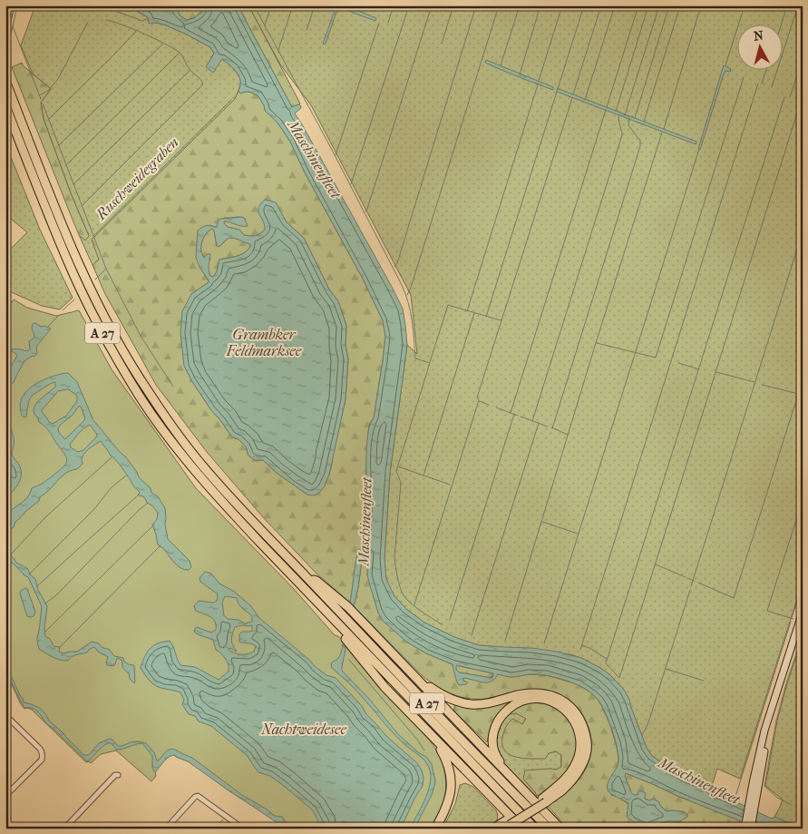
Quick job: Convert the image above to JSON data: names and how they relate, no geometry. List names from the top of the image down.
{
  "streets": {
    "highway": ["A 27"]
  },
  "water": [
    "Maschinenfleet",
    "Ruschweidegraben",
    "Grambker Feldmarksee",
    "Nachtweidesee"
  ],
  "north": "top"
}
